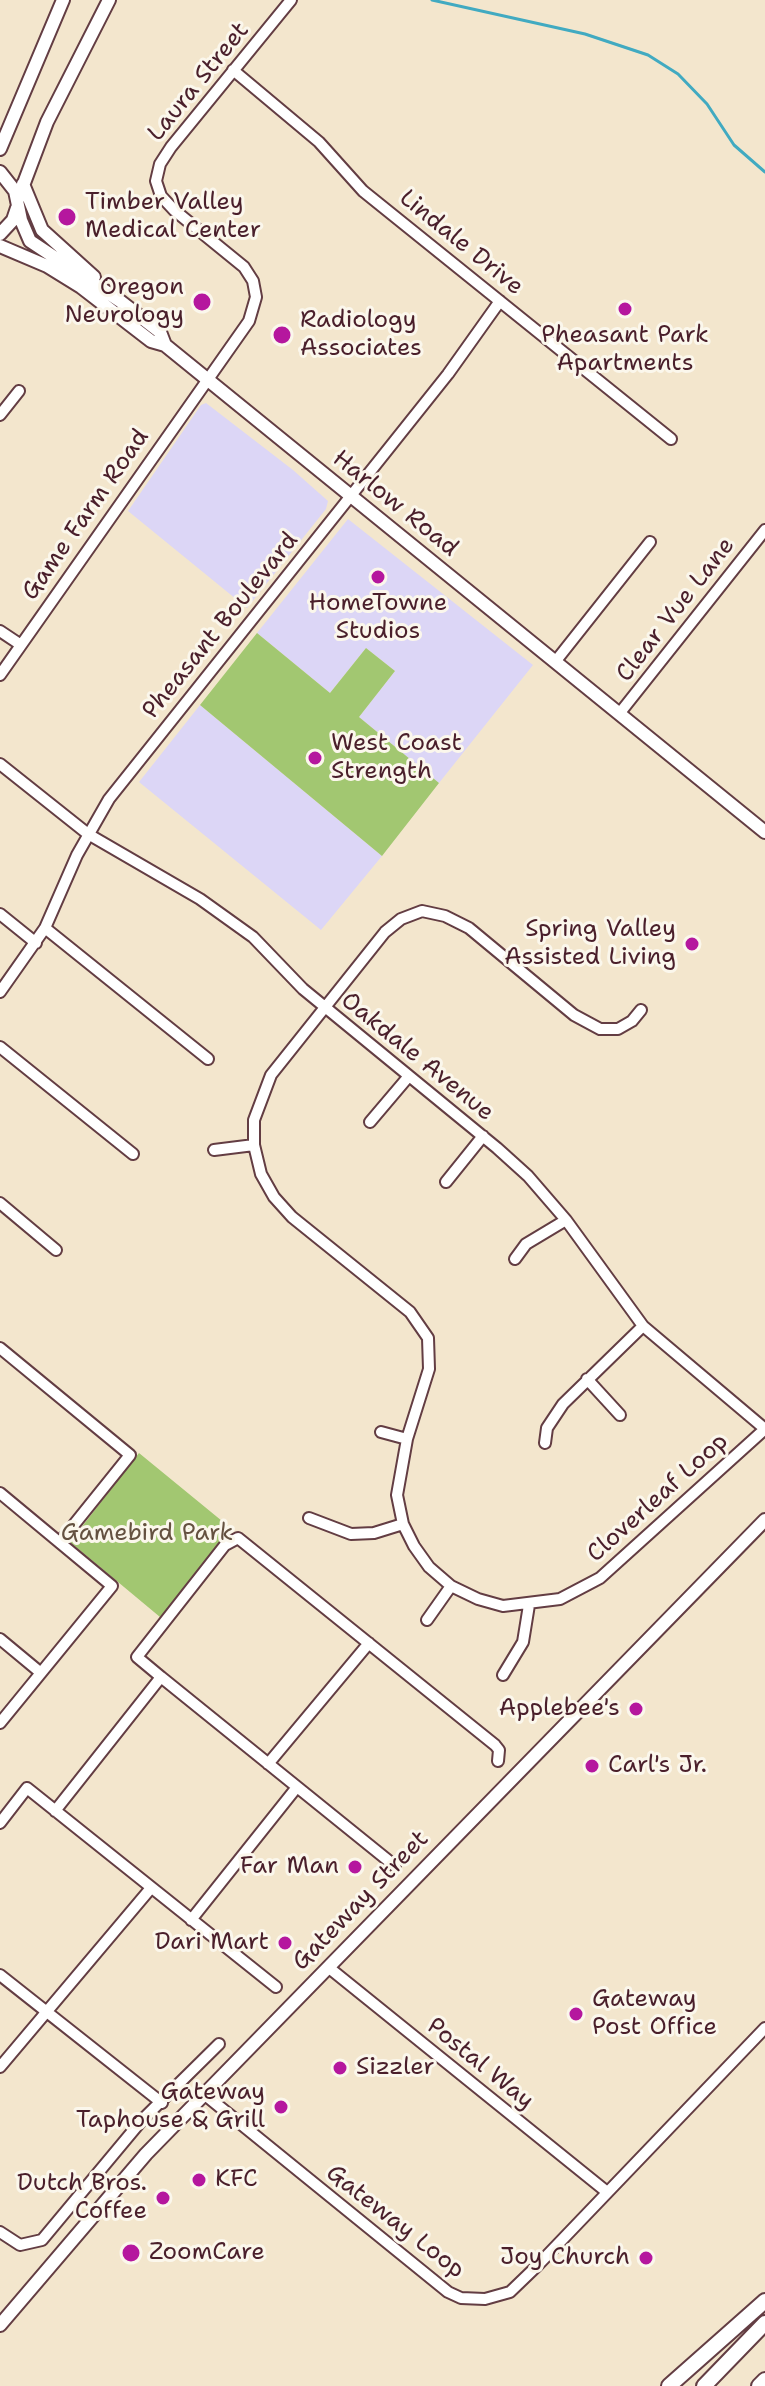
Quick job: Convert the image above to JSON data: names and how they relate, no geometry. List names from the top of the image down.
{
  "streets": {
    "main road": ["Harlow Road", "Gateway Street"],
    "street": [
      "Laura Street",
      "Lindale Drive",
      "Game Farm Road",
      "Clear Vue Lane",
      "Pheasant Boulevard",
      "Oakdale Avenue",
      "Cloverleaf Loop",
      "Postal Way",
      "Gateway Loop"
    ]
  },
  "crossings": [
    ["Laura Street", "Lindale Drive"],
    ["Laura Street", "Harlow Road"],
    ["Laura Street", "Game Farm Road"],
    ["Lindale Drive", "Pheasant Boulevard"],
    ["Harlow Road", "Game Farm Road"],
    ["Harlow Road", "Clear Vue Lane"],
    ["Harlow Road", "Pheasant Boulevard"],
    ["Pheasant Boulevard", "Oakdale Avenue"],
    ["Oakdale Avenue", "Cloverleaf Loop"],
    ["Gateway Street", "Postal Way"],
    ["Gateway Street", "Gateway Loop"],
    ["Postal Way", "Gateway Loop"]
  ],
  "parks": ["Gamebird Park"],
  "places": [
    "Timber Valley Medical Center",
    "Oregon Neurology",
    "Pheasant Park Apartments",
    "Radiology Associates",
    "HomeTowne Studios",
    "West Coast Strength",
    "Spring Valley Assisted Living",
    "Applebee's",
    "Carl's Jr.",
    "Far Man",
    "Dari Mart",
    "Gateway Post Office",
    "Sizzler",
    "Gateway Taphouse & Grill",
    "KFC",
    "Dutch Bros. Coffee",
    "ZoomCare",
    "Joy Church"
  ]
}
